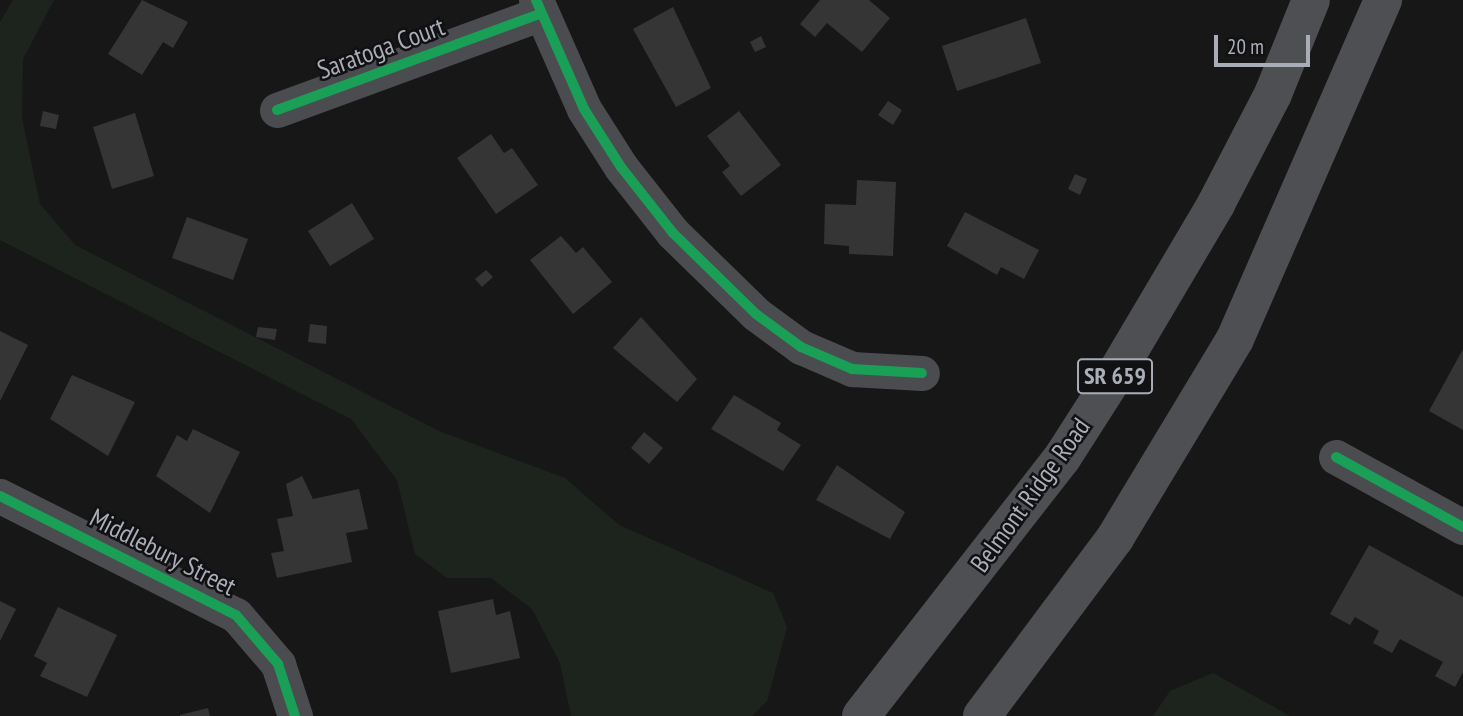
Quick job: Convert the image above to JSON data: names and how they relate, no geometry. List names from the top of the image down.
{
  "streets": {
    "main road": ["SR 659", "Belmont Ridge Road"],
    "street": ["Saratoga Court", "Middlebury Street"]
  },
  "scale_bar": "20 m"
}
